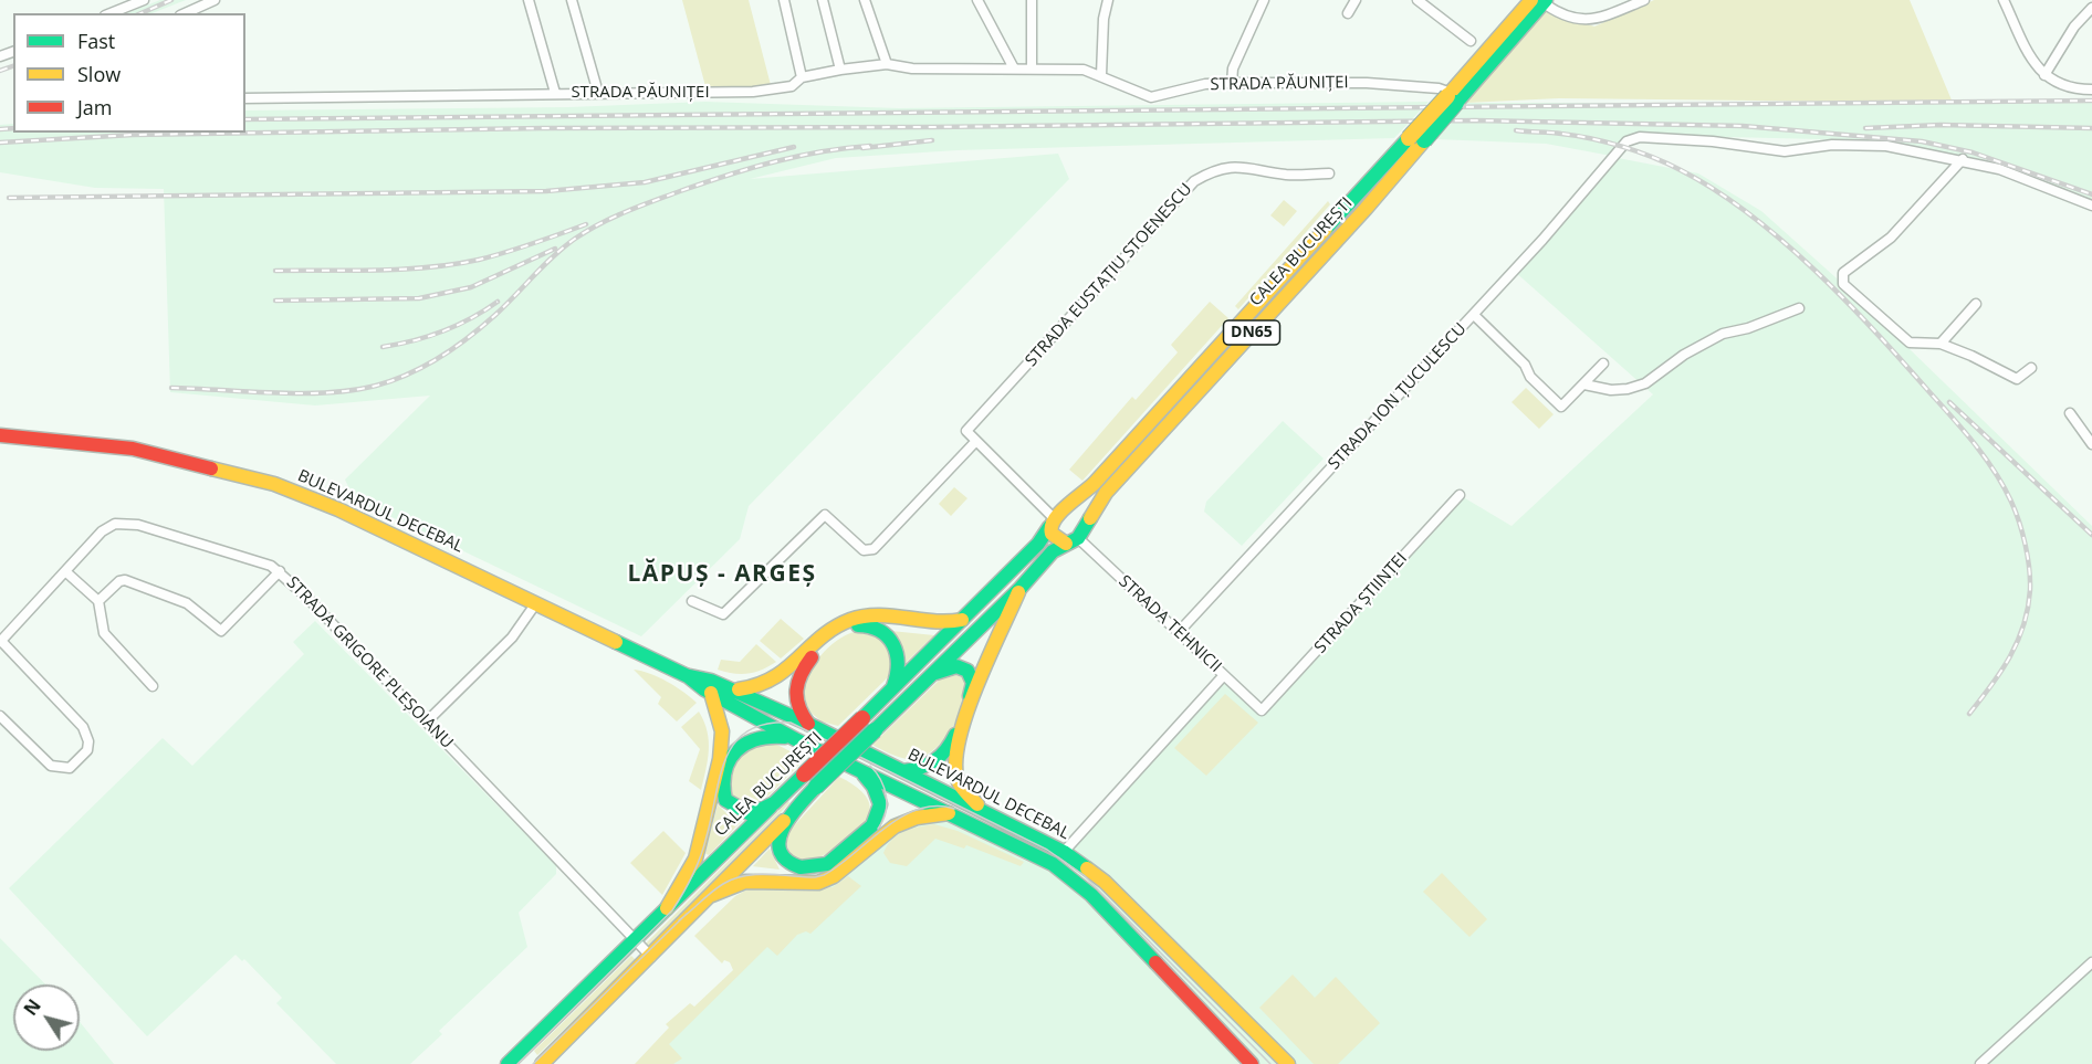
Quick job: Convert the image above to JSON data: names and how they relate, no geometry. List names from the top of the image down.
{
  "streets": {
    "main road": ["CALEA BUCUREȘTI", "DN65", "BULEVARDUL DECEBAL"],
    "street": [
      "STRADA PĂUNIȚEI",
      "STRADA EUSTAȚIU STOENESCU",
      "STRADA ION ȚUCULESCU",
      "STRADA ȘTIINȚEI",
      "STRADA TEHNICII",
      "STRADA GRIGORE PLEȘOIANU"
    ]
  },
  "crossings": [
    ["STRADA PĂUNIȚEI", "CALEA BUCUREȘTI"],
    ["CALEA BUCUREȘTI", "STRADA TEHNICII"],
    ["CALEA BUCUREȘTI", "STRADA GRIGORE PLEȘOIANU"],
    ["STRADA ION ȚUCULESCU", "STRADA TEHNICII"],
    ["STRADA ȘTIINȚEI", "STRADA TEHNICII"]
  ],
  "districts": ["LĂPUȘ - ARGEȘ"],
  "legend": ["Fast", "Slow", "Jam"],
  "north": "top left"
}
